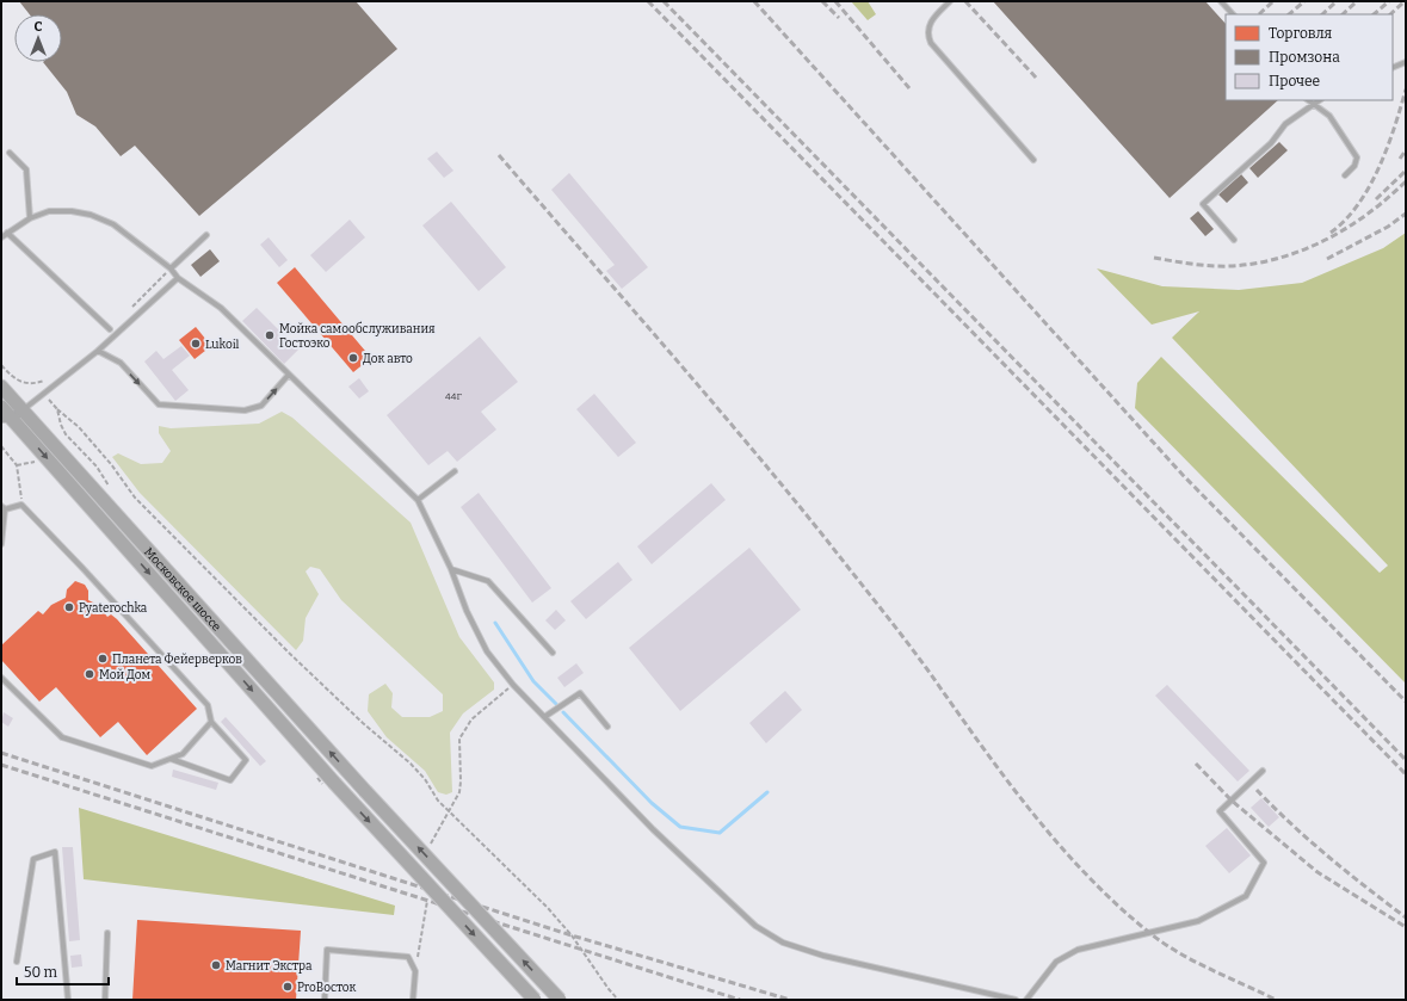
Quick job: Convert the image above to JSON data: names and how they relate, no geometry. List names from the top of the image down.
{
  "streets": {
    "main road": ["Московское шоссе"]
  },
  "places": [
    "Мойка самообслуживания Гостоэко",
    "Lukoil",
    "Док авто",
    "Pyaterochka",
    "Планета Фейерверков",
    "Мой Дом",
    "Магнит Экстра",
    "ProВосток"
  ],
  "house_numbers": ["44Г"],
  "legend": ["Торговля", "Промзона", "Прочее"],
  "scale_bar": "50 m",
  "north": "top"
}
